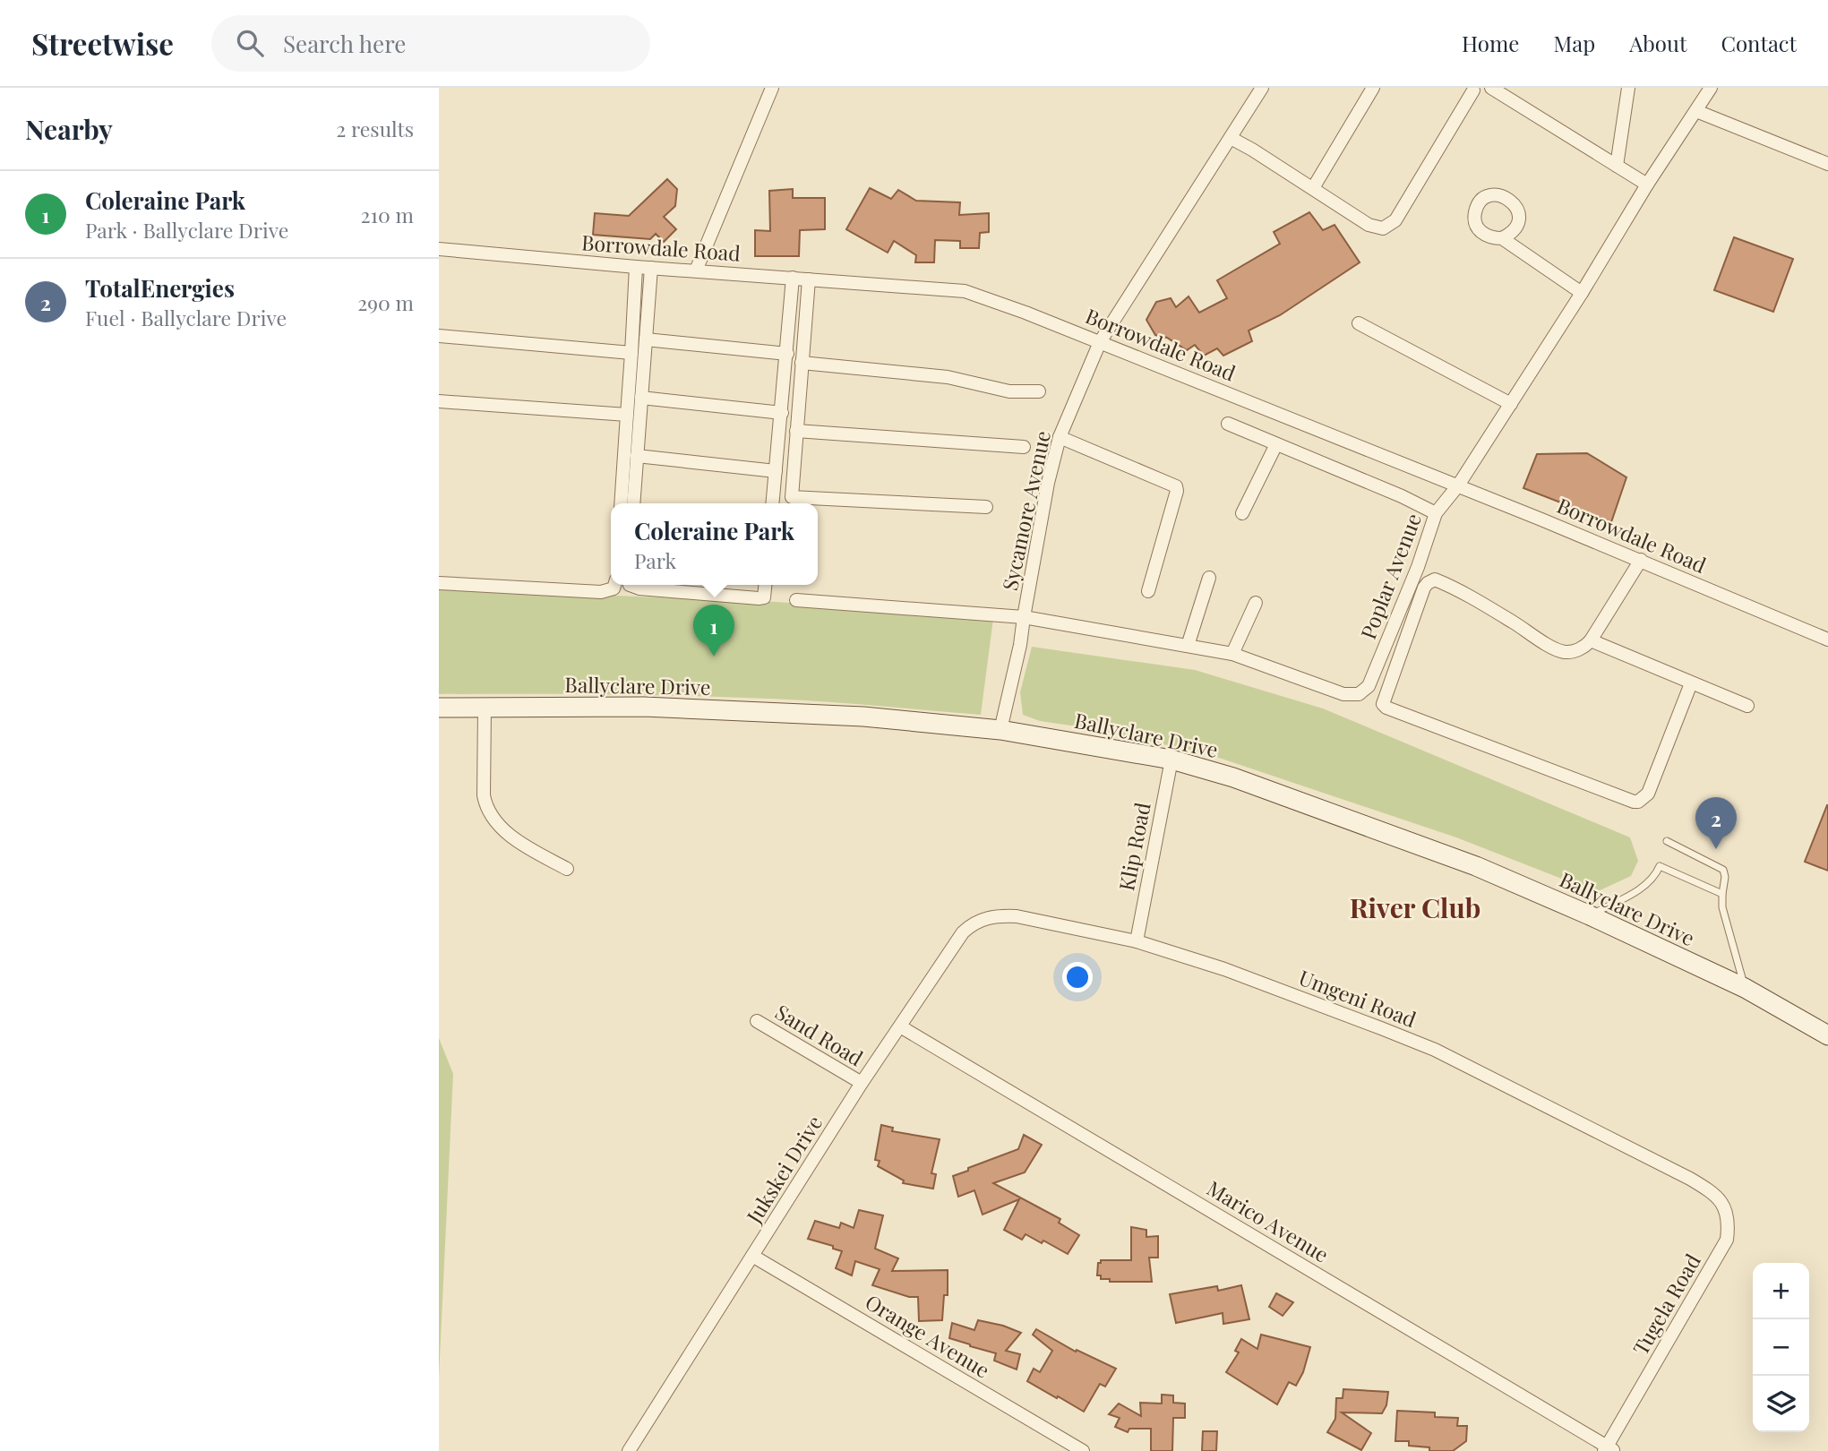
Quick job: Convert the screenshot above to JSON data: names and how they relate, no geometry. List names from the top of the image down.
{
  "streets": {
    "street": [
      "Borrowdale Road",
      "Sycamore Avenue",
      "Poplar Avenue",
      "Ballyclare Drive",
      "Klip Road",
      "Umgeni Road",
      "Sand Road",
      "Jukskei Drive",
      "Marico Avenue",
      "Tugela Road",
      "Orange Avenue"
    ]
  },
  "crossings": [
    ["Borrowdale Road", "Sycamore Avenue"],
    ["Borrowdale Road", "Poplar Avenue"],
    ["Sycamore Avenue", "Poplar Avenue"],
    ["Sycamore Avenue", "Ballyclare Drive"],
    ["Ballyclare Drive", "Klip Road"],
    ["Klip Road", "Umgeni Road"],
    ["Umgeni Road", "Jukskei Drive"],
    ["Umgeni Road", "Tugela Road"],
    ["Sand Road", "Jukskei Drive"],
    ["Jukskei Drive", "Marico Avenue"],
    ["Jukskei Drive", "Orange Avenue"],
    ["Marico Avenue", "Tugela Road"]
  ],
  "districts": ["River Club"],
  "page": {
    "header": "Streetwise",
    "search": "Search here",
    "nav": [
      "Home",
      "Map",
      "About",
      "Contact"
    ],
    "heading": ["Nearby", "2 results"],
    "list": [
      {
        "mark": "1",
        "name": "Coleraine Park",
        "note": "Park · Ballyclare Drive",
        "value": "210 m"
      },
      {
        "mark": "2",
        "name": "TotalEnergies",
        "note": "Fuel · Ballyclare Drive",
        "value": "290 m"
      }
    ],
    "popup": ["Coleraine Park", "Park"],
    "pins": ["1", "2"],
    "map_buttons": ["+", "−"]
  }
}
